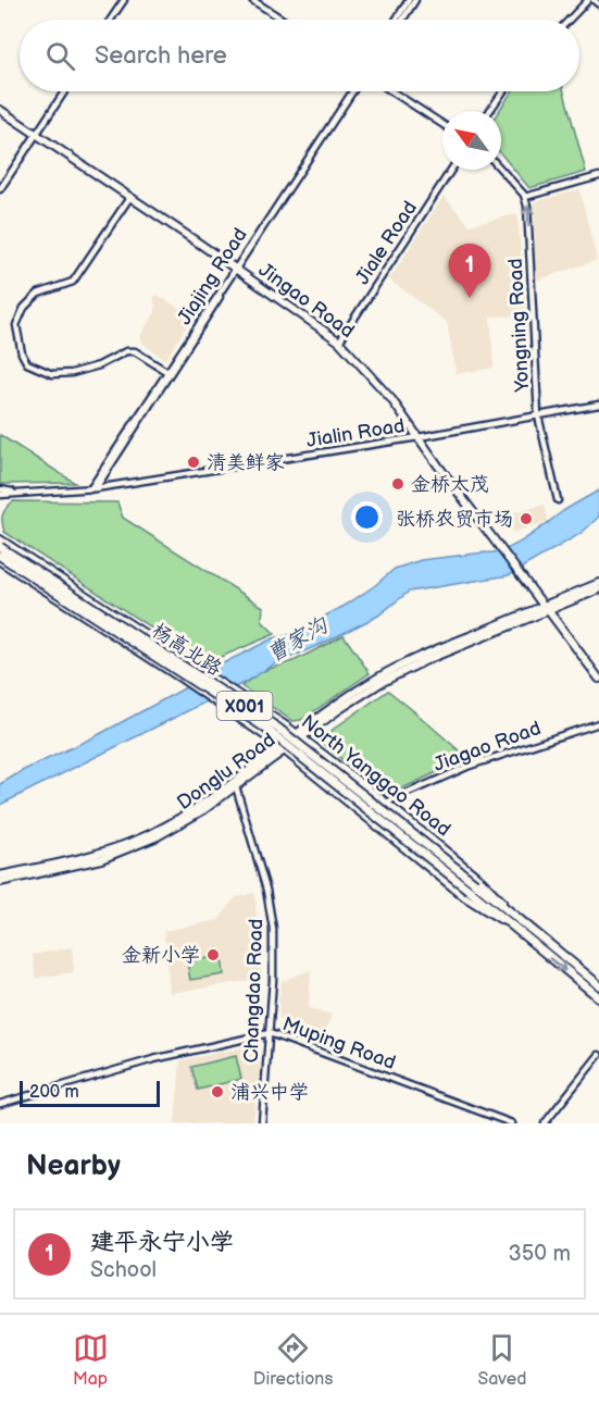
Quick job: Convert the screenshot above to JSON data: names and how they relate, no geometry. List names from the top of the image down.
{
  "streets": {
    "highway": ["杨高北路", "X001", "North Yanggao Road"],
    "main road": ["Jingao Road", "Donglu Road"],
    "street": [
      "Jiale Road",
      "Jiajing Road",
      "Yongning Road",
      "Jialin Road",
      "Jiagao Road",
      "Changdao Road",
      "Muping Road"
    ]
  },
  "crossings": [
    ["Jiale Road", "Jingao Road"],
    ["Jiajing Road", "Jingao Road"],
    ["Jiajing Road", "Jialin Road"],
    ["Jingao Road", "Jialin Road"],
    ["Jingao Road", "Donglu Road"],
    ["Yongning Road", "Jialin Road"],
    ["杨高北路", "North Yanggao Road"],
    ["Jiagao Road", "North Yanggao Road"],
    ["Donglu Road", "North Yanggao Road"],
    ["Donglu Road", "Changdao Road"],
    ["Changdao Road", "Muping Road"]
  ],
  "one_way": ["Yongning Road"],
  "water": ["曹家沟"],
  "places": [
    "清美鲜家",
    "金桥太茂",
    "张桥农贸市场",
    "金新小学",
    "浦兴中学"
  ],
  "scale_bar": "200 m",
  "north": "top left",
  "page": {
    "search": "Search here",
    "pins": "1",
    "scale": "200 m",
    "heading": "Nearby",
    "list": [
      {
        "mark": "1",
        "name": "建平永宁小学",
        "note": "School",
        "value": "350 m"
      }
    ],
    "nav": ["Map", "Directions", "Saved"]
  }
}
